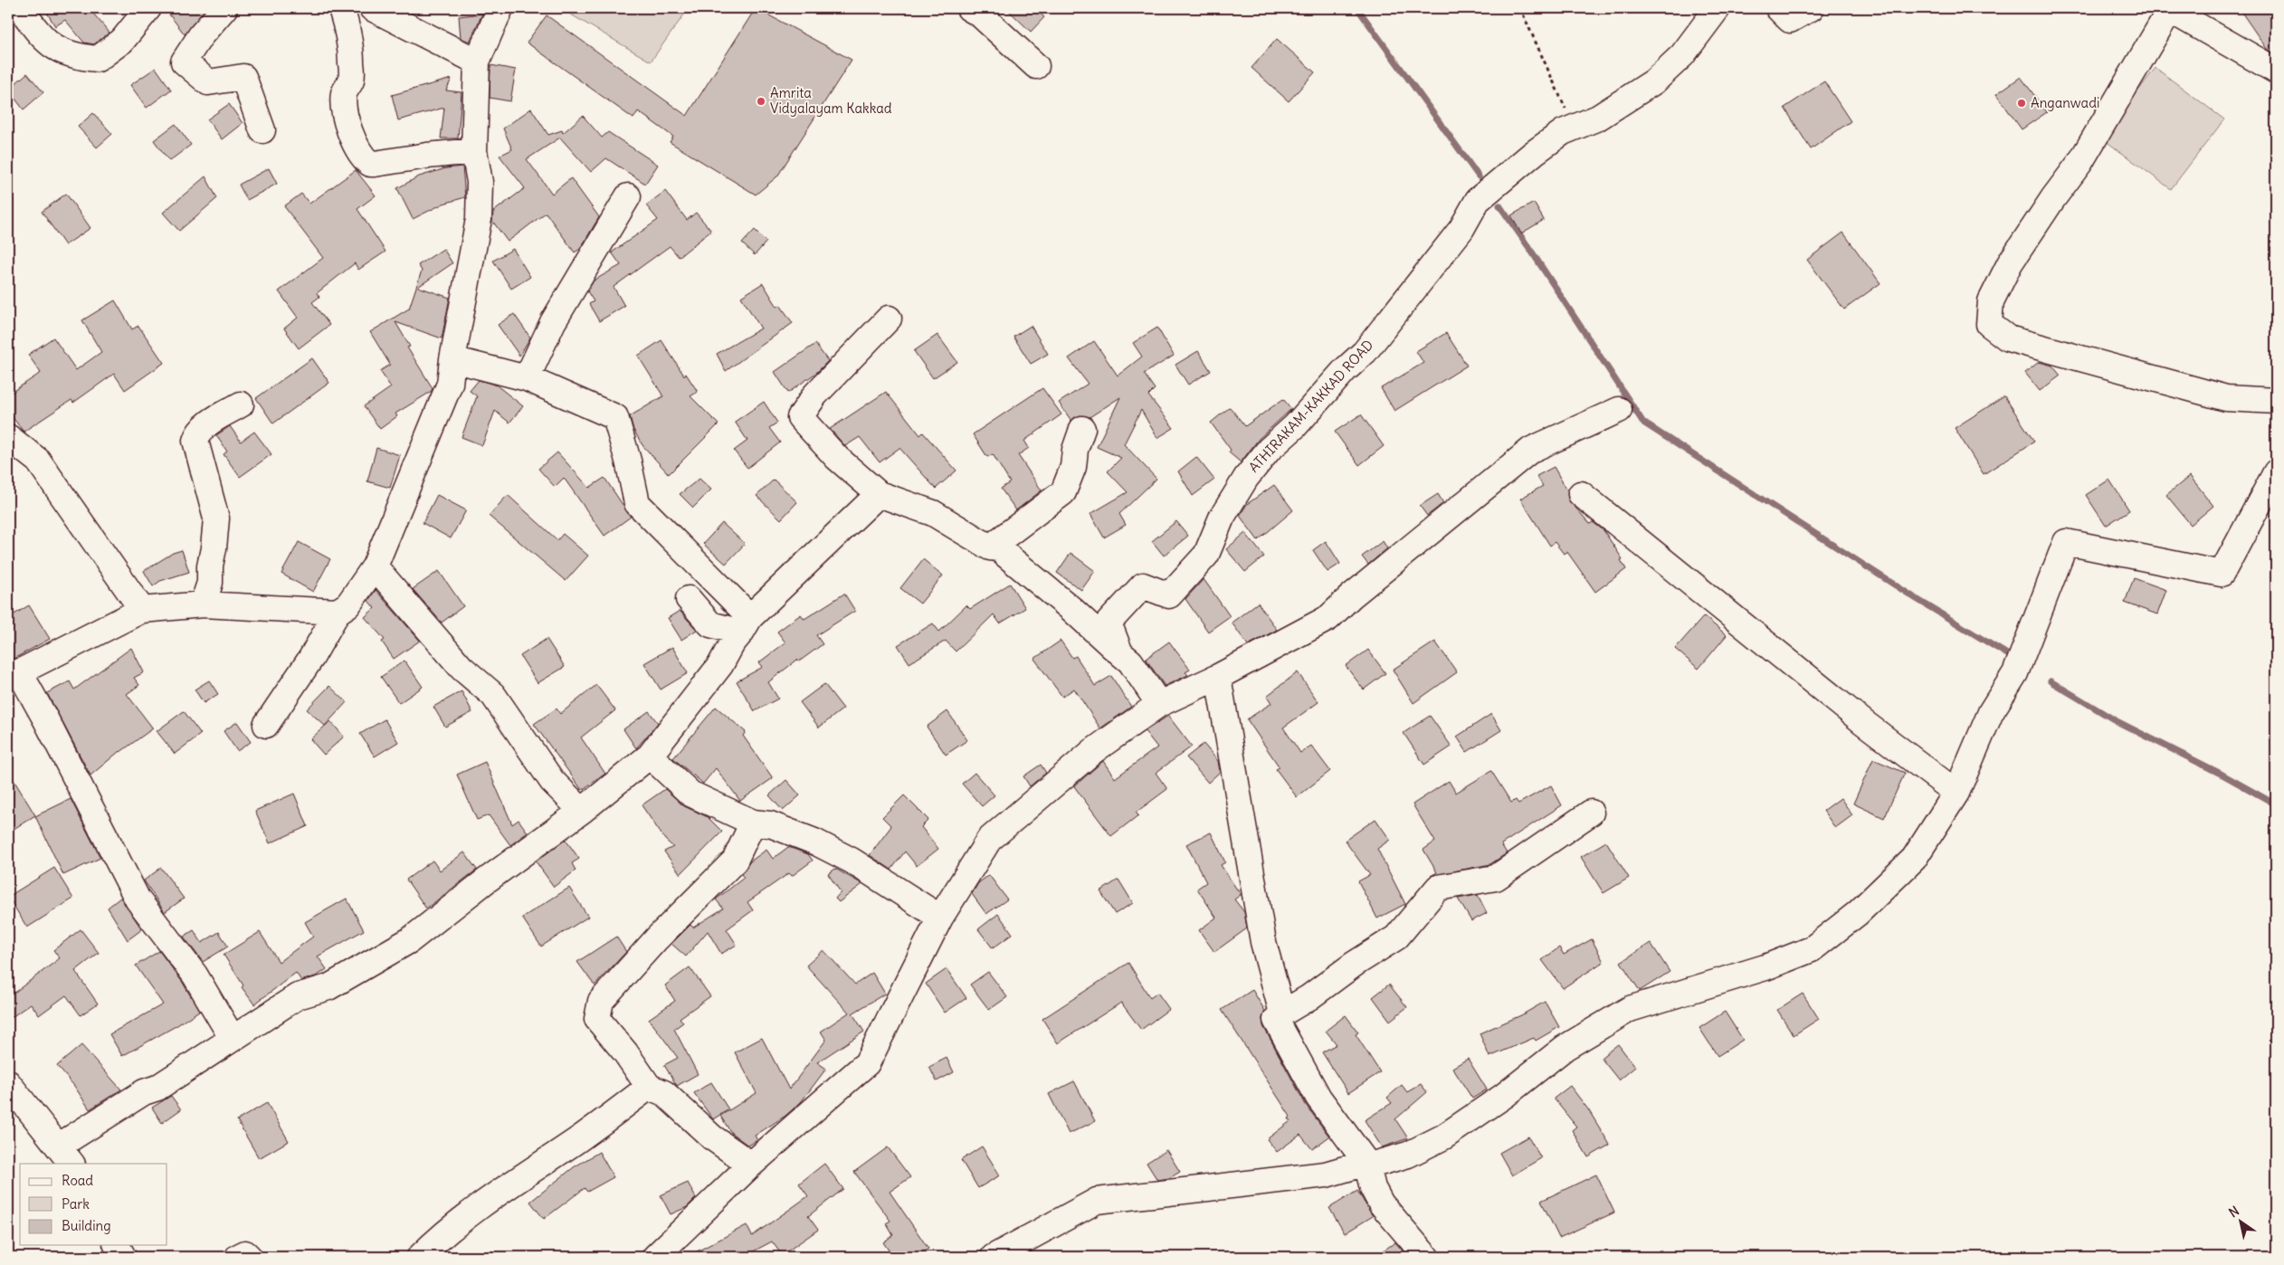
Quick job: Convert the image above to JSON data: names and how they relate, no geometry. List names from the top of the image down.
{
  "streets": {
    "street": ["ATHIRAKAM-KAKKAD ROAD"]
  },
  "places": ["Amrita Vidyalayam Kakkad", "Anganwadi"],
  "legend": ["Road", "Park", "Building"],
  "north": "top left"
}
